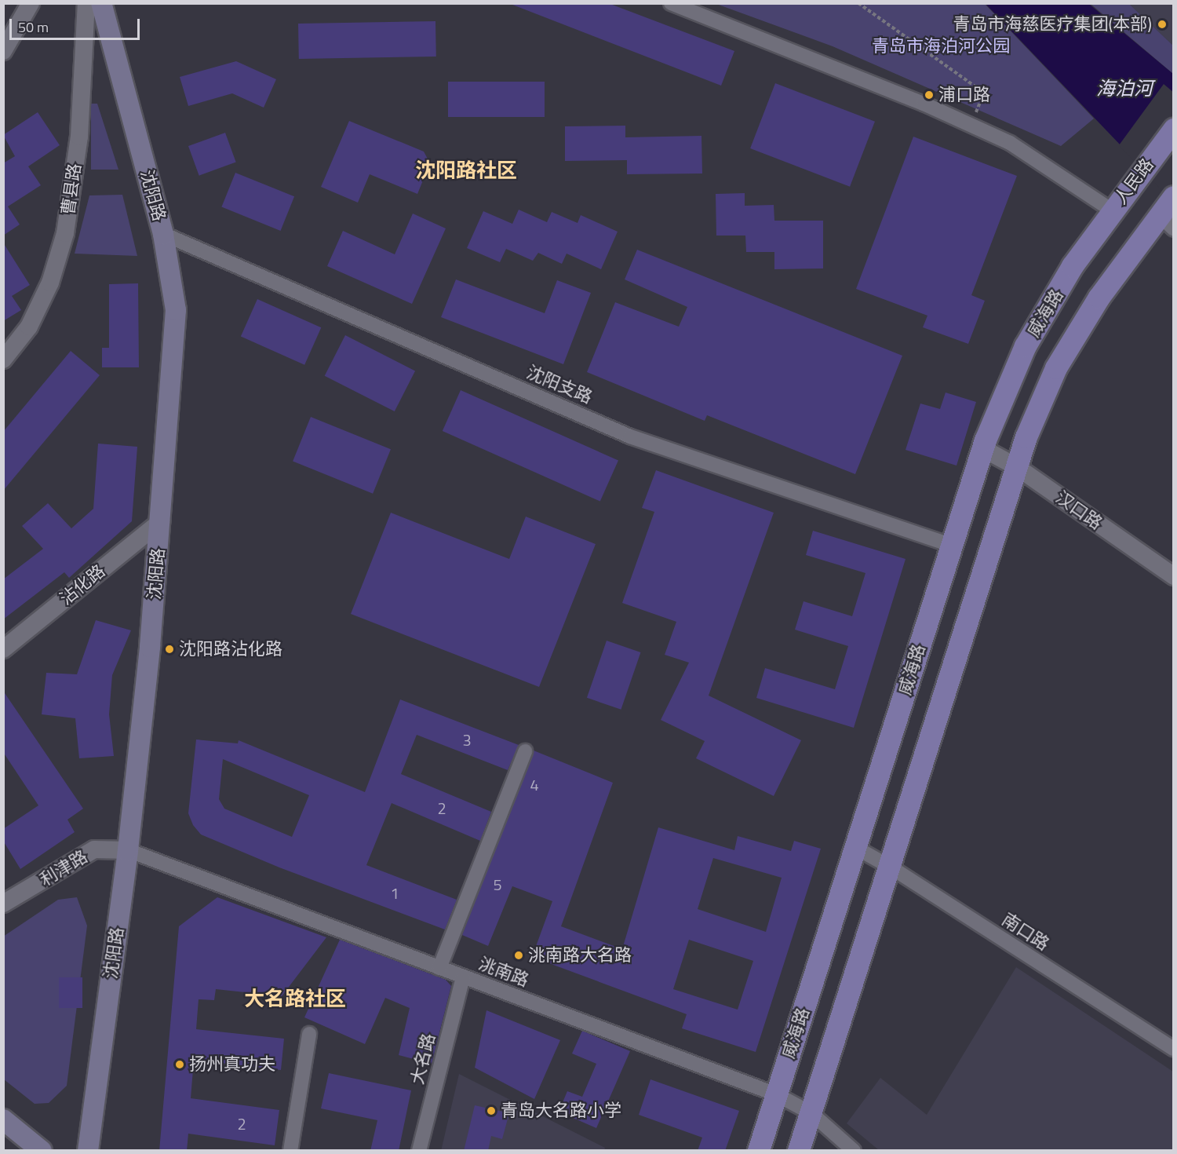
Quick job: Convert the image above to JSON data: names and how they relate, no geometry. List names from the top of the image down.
{
  "streets": {
    "main road": ["人民路", "沈阳路", "威海路"],
    "street": [
      "曹县路",
      "沈阳支路",
      "汉口路",
      "沾化路",
      "利津路",
      "南口路",
      "洮南路",
      "大名路"
    ]
  },
  "crossings": [
    ["人民路", "威海路"],
    ["沈阳路", "沈阳支路"],
    ["沈阳路", "沾化路"],
    ["沈阳路", "利津路"],
    ["沈阳路", "洮南路"],
    ["威海路", "沈阳支路"],
    ["威海路", "汉口路"],
    ["威海路", "南口路"],
    ["威海路", "洮南路"],
    ["利津路", "洮南路"],
    ["洮南路", "大名路"]
  ],
  "districts": ["沈阳路社区", "大名路社区"],
  "water": ["海泊河"],
  "parks": ["青岛市海泊河公园"],
  "places": [
    "青岛市海慈医疗集团(本部)",
    "浦口路",
    "沈阳路沾化路",
    "洮南路大名路",
    "扬州真功夫",
    "青岛大名路小学"
  ],
  "house_numbers": [
    "3",
    "4",
    "2",
    "5",
    "1",
    "2"
  ],
  "scale_bar": "50 m"
}
